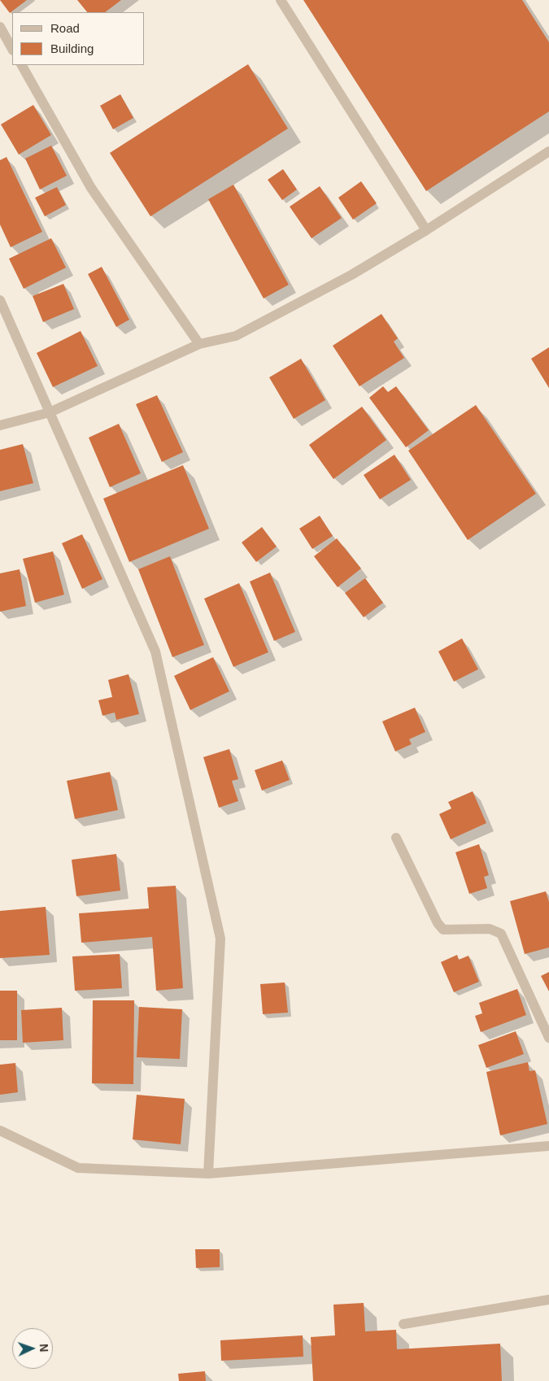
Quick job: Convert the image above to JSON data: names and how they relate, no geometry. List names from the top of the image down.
{
  "legend": ["Road", "Building"],
  "north": "right"
}
